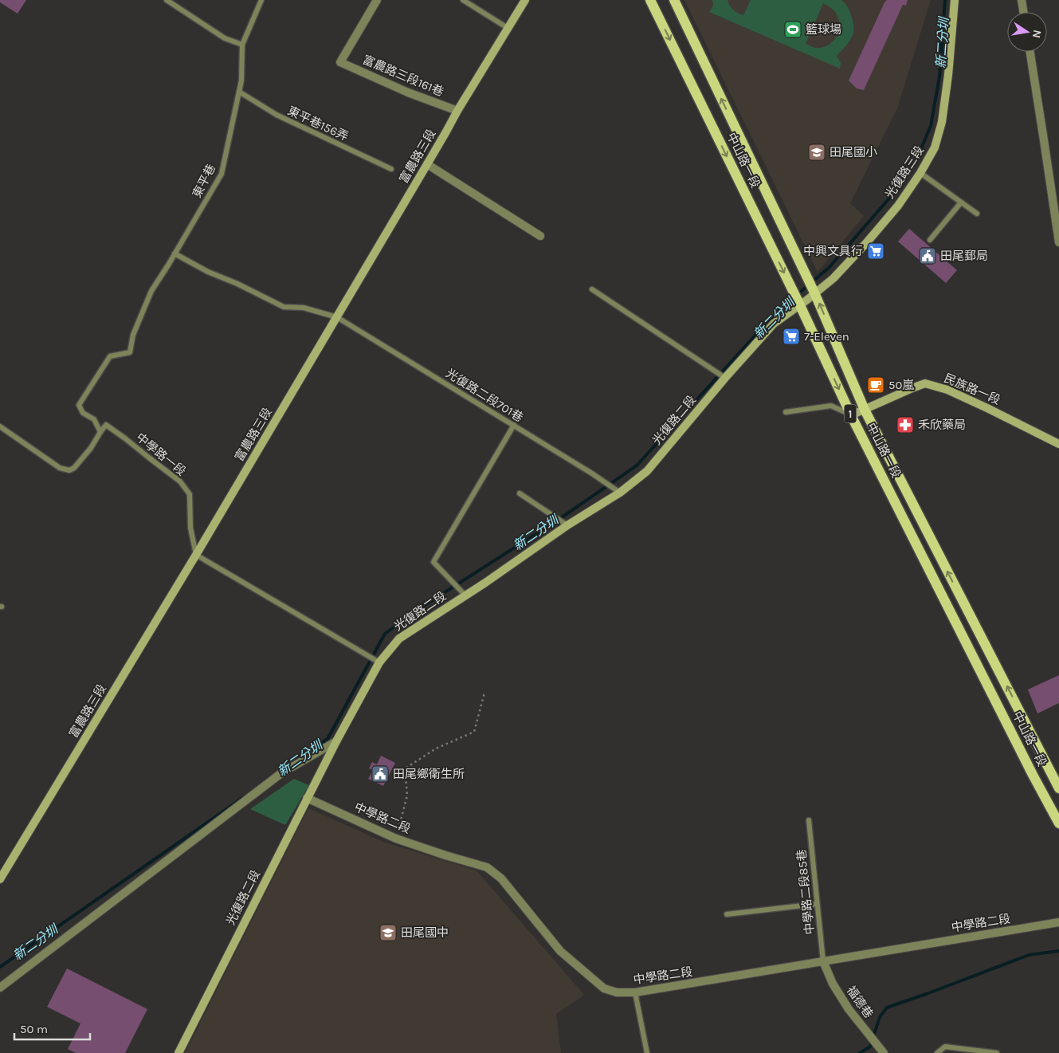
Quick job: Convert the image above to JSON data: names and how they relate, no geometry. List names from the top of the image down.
{
  "streets": {
    "main road": ["中山路一段", "1"],
    "street": [
      "富農路三段161巷",
      "富農路三段",
      "光復路三段",
      "民族路一段",
      "光復路二段",
      "中學路二段",
      "福德巷"
    ],
    "lane": [
      "東平巷156弄",
      "東平巷",
      "光復路二段701巷",
      "中學路一段",
      "中學路二段85巷"
    ]
  },
  "crossings": [
    ["富農路三段161巷", "富農路三段"],
    ["東平巷156弄", "東平巷"],
    ["富農路三段", "光復路二段701巷"],
    ["富農路三段", "中學路一段"],
    ["中山路一段", "光復路三段"],
    ["中山路一段", "民族路一段"],
    ["中山路一段", "光復路二段"],
    ["光復路三段", "光復路二段"],
    ["東平巷", "光復路二段701巷"],
    ["東平巷", "中學路一段"],
    ["光復路二段701巷", "光復路二段"],
    ["光復路二段", "中學路二段"],
    ["中學路二段", "中學路二段85巷"],
    ["中學路二段", "福德巷"],
    ["中學路二段85巷", "福德巷"]
  ],
  "water": ["新二分圳"],
  "places": {
    "sports": ["籃球場"],
    "school or university": ["田尾國小", "田尾國中"],
    "supermarket": ["中興文具行", "7-Eleven"],
    "public building": ["田尾郵局", "田尾鄉衛生所"],
    "cafe": ["50嵐"],
    "pharmacy": ["禾欣藥局"]
  },
  "scale_bar": "50 m",
  "north": "right"
}
